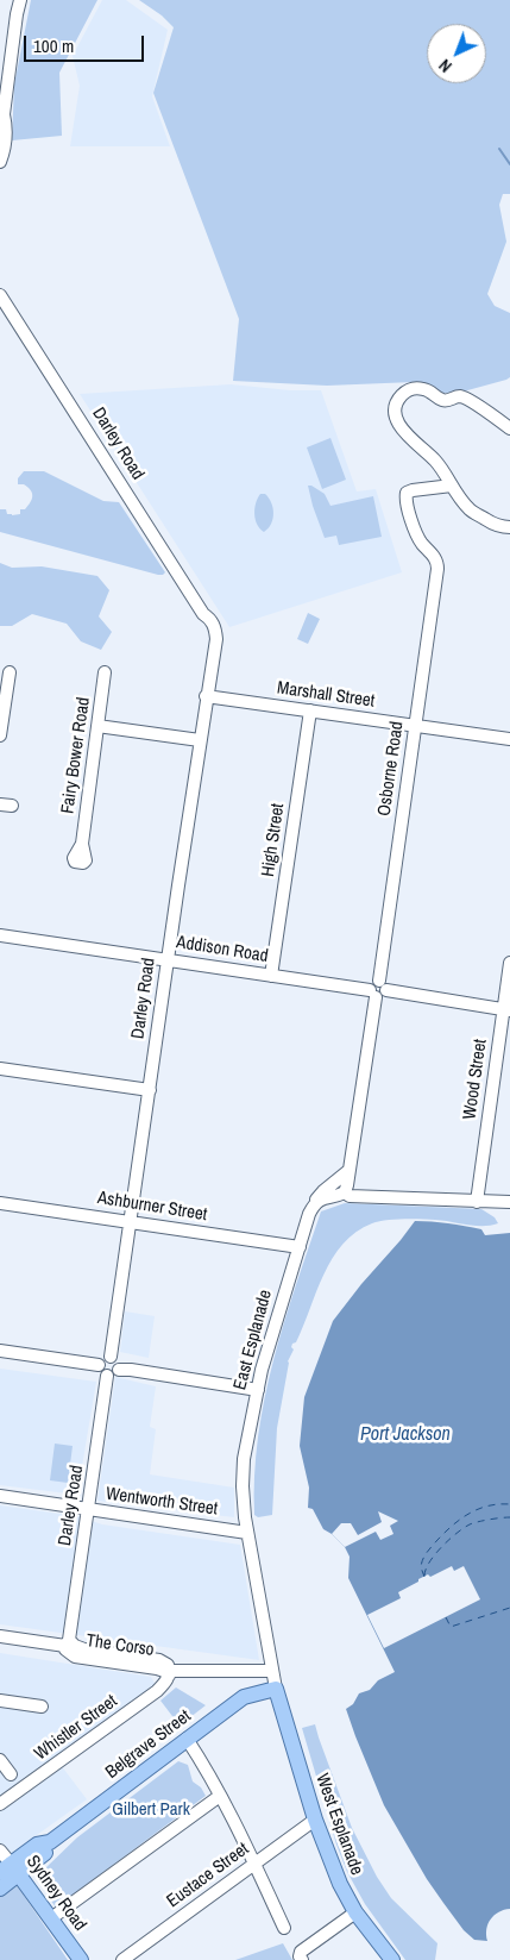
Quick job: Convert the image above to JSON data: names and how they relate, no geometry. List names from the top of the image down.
{
  "streets": {
    "main road": ["Belgrave Street", "West Esplanade", "Sydney Road"],
    "street": [
      "Darley Road",
      "Marshall Street",
      "Fairy Bower Road",
      "Osborne Road",
      "High Street",
      "Addison Road",
      "Wood Street",
      "Ashburner Street",
      "East Esplanade",
      "Wentworth Street",
      "The Corso",
      "Whistler Street",
      "Eustace Street"
    ]
  },
  "crossings": [
    ["Darley Road", "Marshall Street"],
    ["Darley Road", "Addison Road"],
    ["Darley Road", "Ashburner Street"],
    ["Darley Road", "Wentworth Street"],
    ["Darley Road", "The Corso"],
    ["Marshall Street", "Osborne Road"],
    ["Marshall Street", "High Street"],
    ["Osborne Road", "Addison Road"],
    ["High Street", "Addison Road"],
    ["Addison Road", "Wood Street"],
    ["Ashburner Street", "East Esplanade"],
    ["East Esplanade", "Wentworth Street"],
    ["East Esplanade", "The Corso"],
    ["East Esplanade", "Belgrave Street"],
    ["East Esplanade", "West Esplanade"],
    ["The Corso", "Whistler Street"],
    ["Belgrave Street", "West Esplanade"],
    ["Belgrave Street", "Sydney Road"],
    ["West Esplanade", "Eustace Street"]
  ],
  "water": ["Port Jackson"],
  "parks": ["Gilbert Park"],
  "scale_bar": "100 m",
  "north": "bottom left"
}
